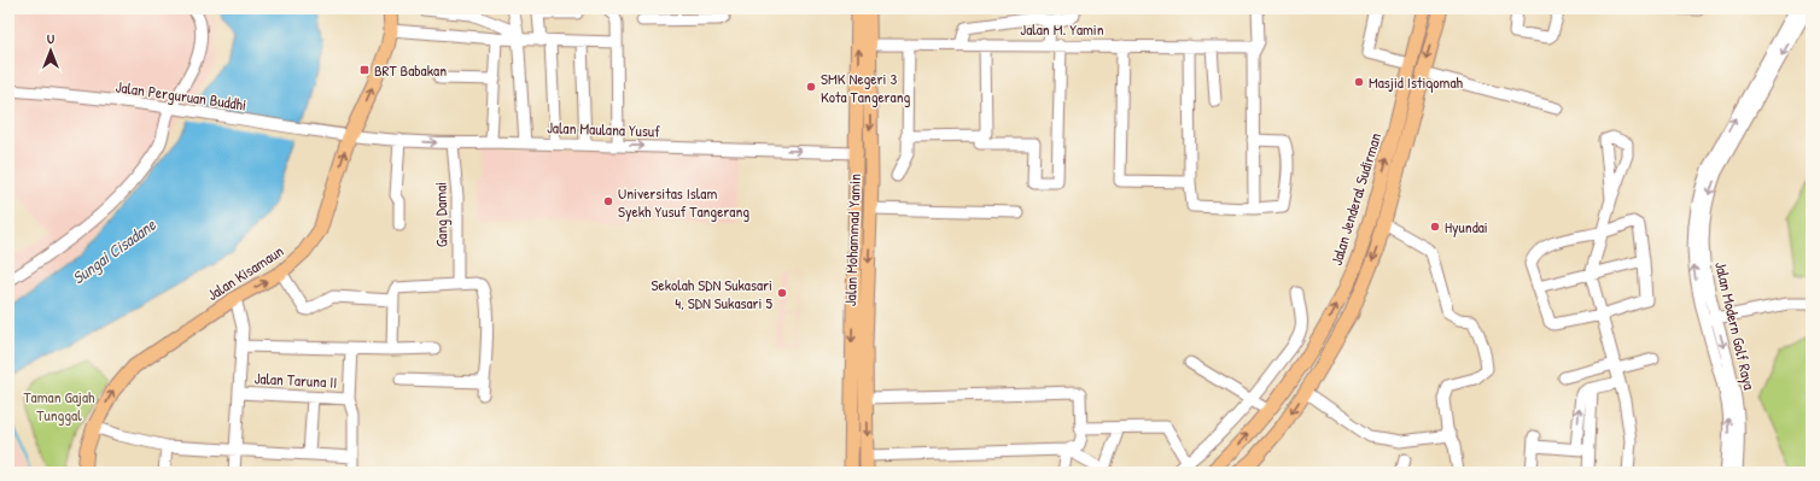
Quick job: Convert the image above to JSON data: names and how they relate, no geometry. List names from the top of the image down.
{
  "streets": {
    "main road": ["Jalan Jenderal Sudirman", "Jalan Mohammad Yamin", "Jalan Kisamaun"],
    "street": [
      "Jalan M. Yamin",
      "Jalan Perguruan Buddhi",
      "Jalan Maulana Yusuf",
      "Gang Damai",
      "Jalan Modern Golf Raya",
      "Jalan Taruna II"
    ]
  },
  "crossings": [
    ["Jalan M. Yamin", "Jalan Mohammad Yamin"],
    ["Jalan Perguruan Buddhi", "Jalan Maulana Yusuf"],
    ["Jalan Perguruan Buddhi", "Jalan Kisamaun"],
    ["Jalan Maulana Yusuf", "Gang Damai"],
    ["Jalan Maulana Yusuf", "Jalan Mohammad Yamin"],
    ["Jalan Maulana Yusuf", "Jalan Kisamaun"]
  ],
  "one_way": ["Jalan Maulana Yusuf", "Jalan Kisamaun"],
  "water": ["Sungai Cisadane"],
  "parks": ["Taman Gajah Tunggal"],
  "places": {
    "transit": ["BRT Babakan"],
    "other": [
      "Masjid Istiqomah",
      "SMK Negeri 3 Kota Tangerang",
      "Universitas Islam Syekh Yusuf Tangerang",
      "Hyundai",
      "Sekolah SDN Sukasari 4, SDN Sukasari 5"
    ]
  },
  "north": "top"
}
